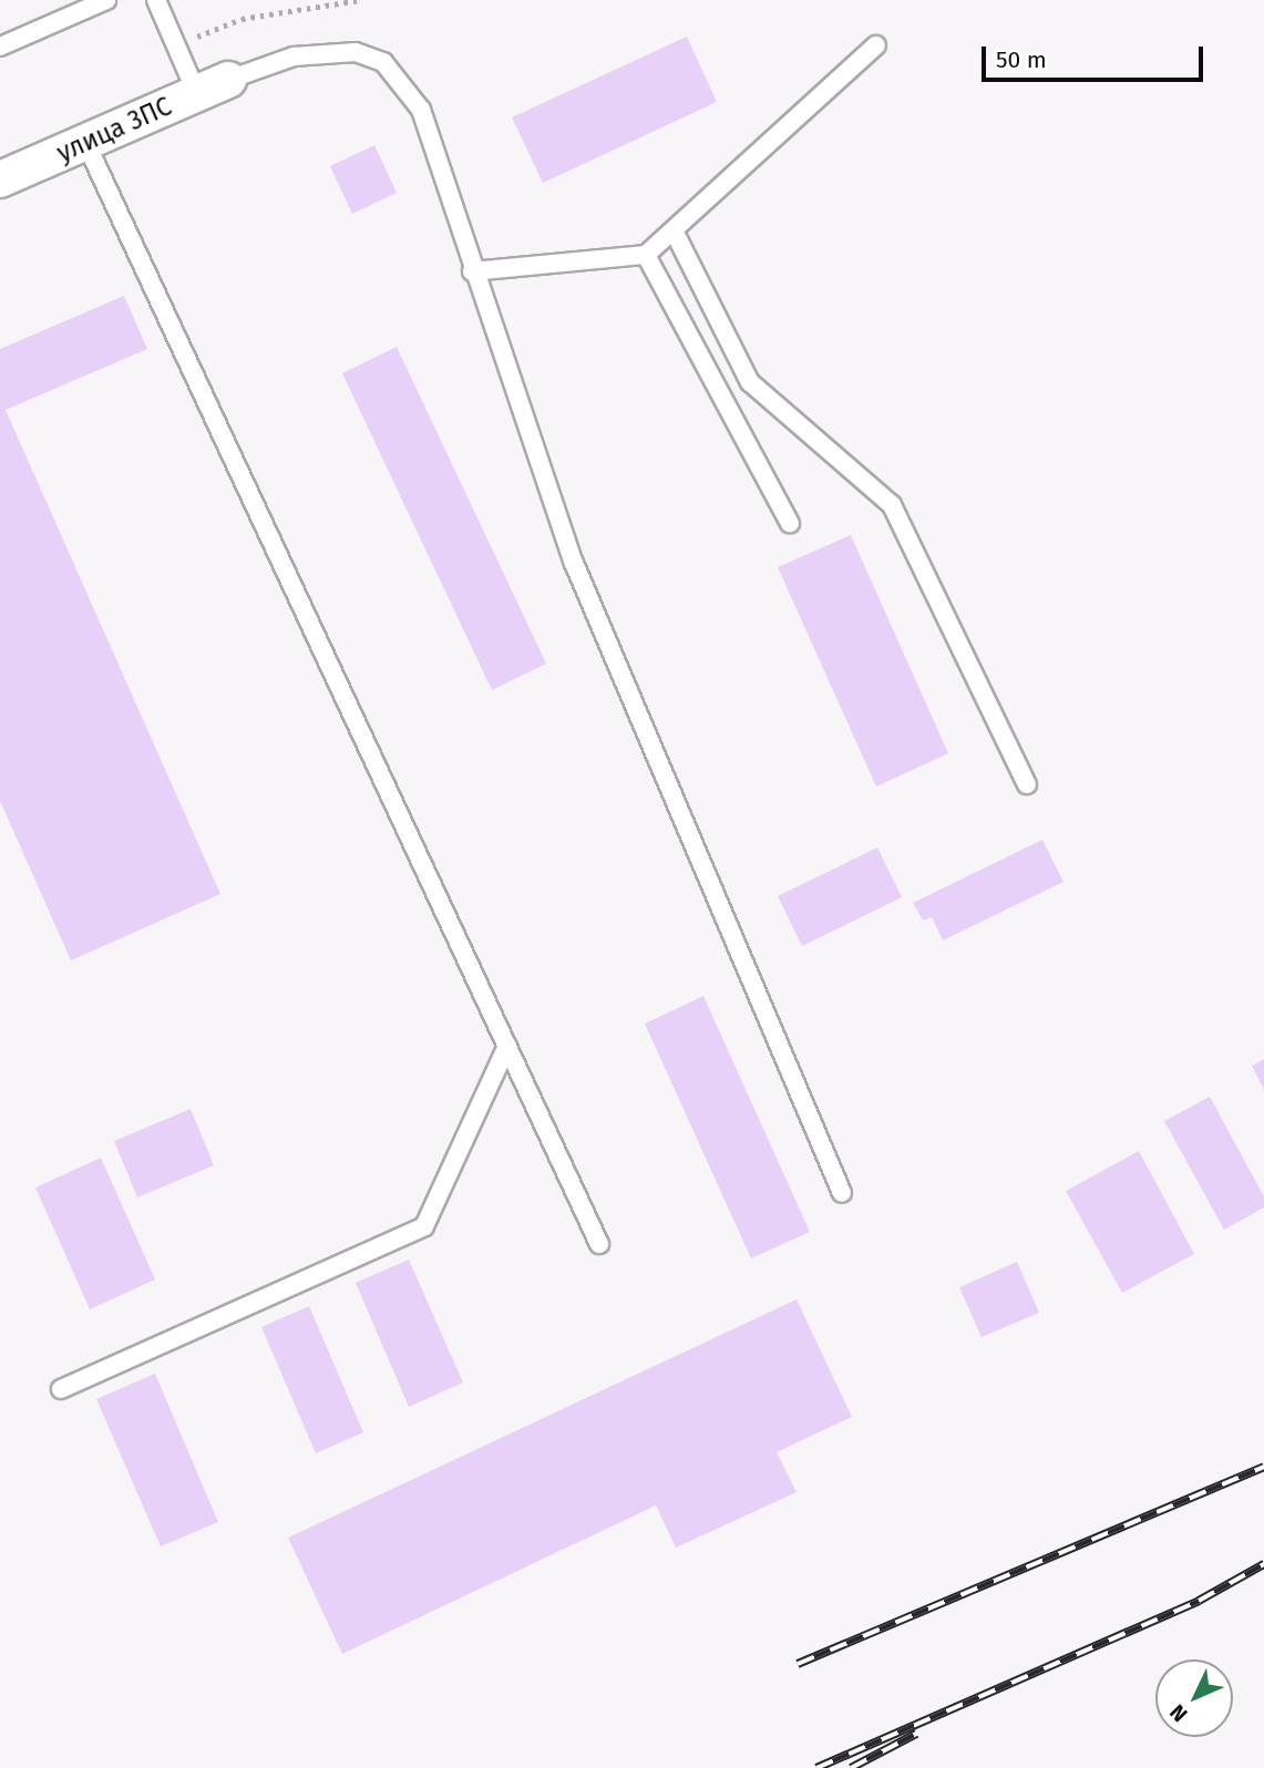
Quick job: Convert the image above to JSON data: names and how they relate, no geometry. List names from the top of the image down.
{
  "streets": {
    "street": ["улица 3ПС"]
  },
  "scale_bar": "50 m",
  "north": "bottom left"
}
